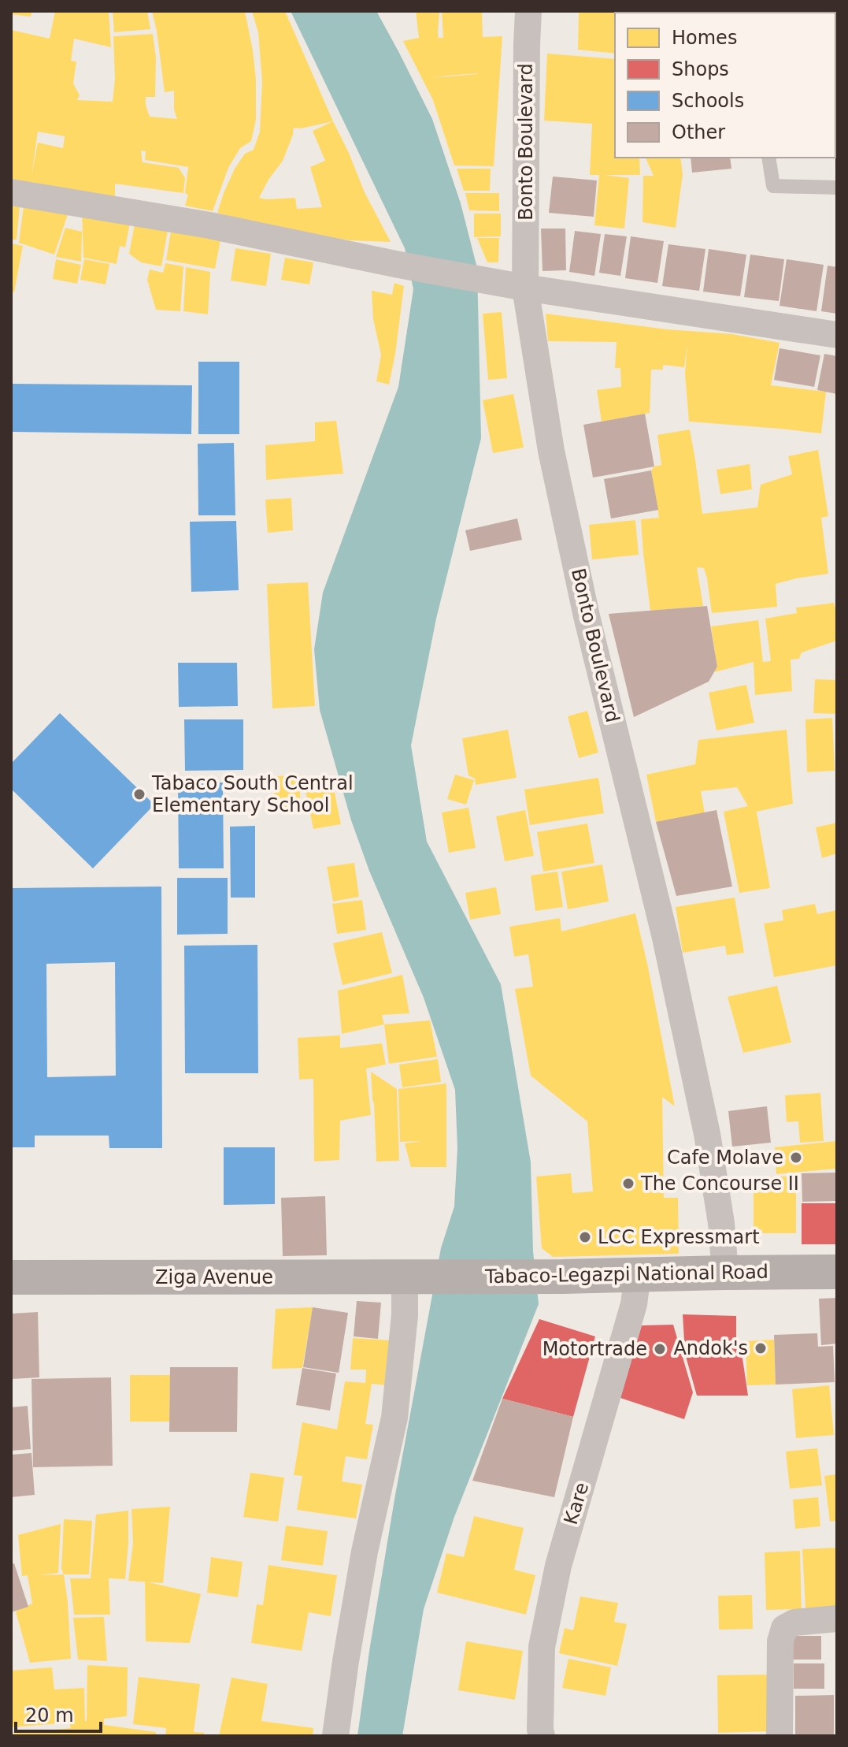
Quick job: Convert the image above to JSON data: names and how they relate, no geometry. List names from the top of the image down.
{
  "streets": {
    "main road": ["Tabaco-Legazpi National Road", "Ziga Avenue"],
    "street": ["Bonto Boulevard", "Kare"]
  },
  "crossings": [
    ["Bonto Boulevard", "Tabaco-Legazpi National Road"],
    ["Tabaco-Legazpi National Road", "Ziga Avenue"],
    ["Tabaco-Legazpi National Road", "Kare"]
  ],
  "places": [
    "Tabaco South Central Elementary School",
    "Cafe Molave",
    "The Concourse II",
    "LCC Expressmart",
    "Andok's",
    "Motortrade"
  ],
  "legend": [
    "Homes",
    "Shops",
    "Schools",
    "Other"
  ],
  "scale_bar": "20 m"
}
